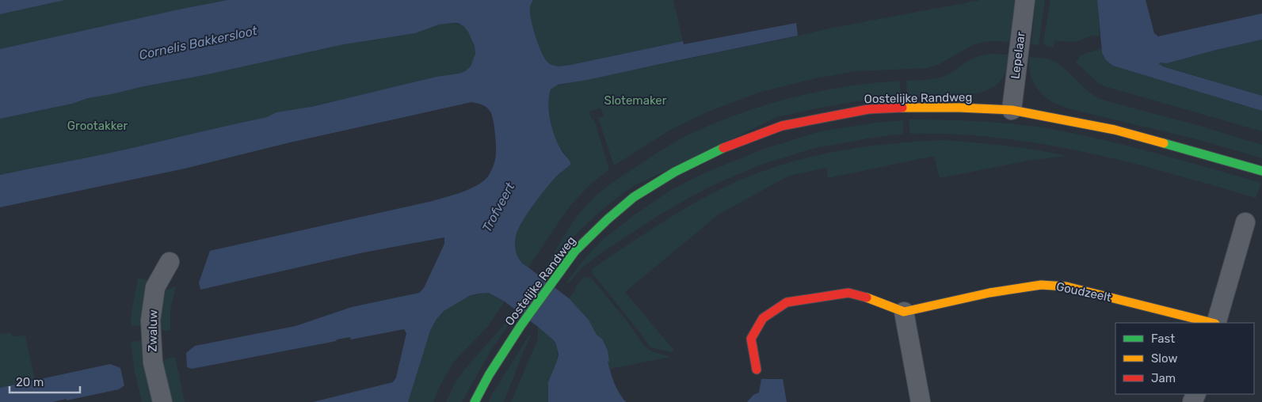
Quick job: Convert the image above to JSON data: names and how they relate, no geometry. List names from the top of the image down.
{
  "streets": {
    "street": [
      "Lepelaar",
      "Oostelijke Randweg",
      "Goudzeelt",
      "Zwaluw"
    ]
  },
  "crossings": [
    ["Lepelaar", "Oostelijke Randweg"]
  ],
  "water": ["Cornelis Bakkersloot", "Trofveert"],
  "parks": ["Slotemaker", "Grootakker"],
  "legend": ["Fast", "Slow", "Jam"],
  "scale_bar": "20 m"
}
